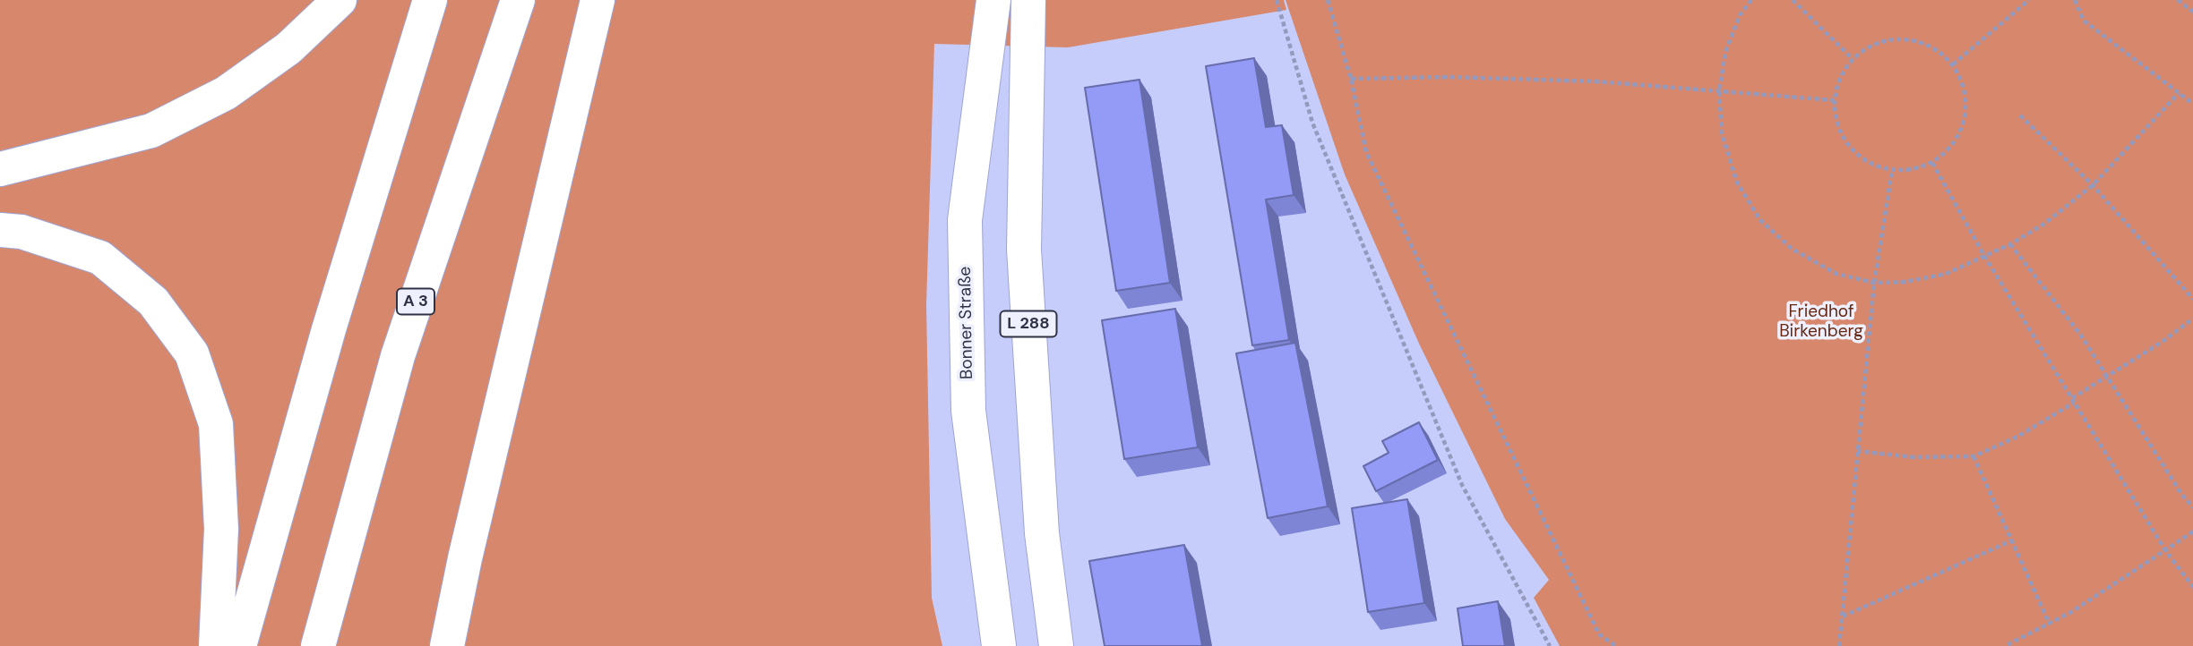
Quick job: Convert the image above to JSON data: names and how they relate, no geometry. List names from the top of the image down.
{
  "streets": {
    "main road": ["A 3", "Bonner Straße", "L 288"]
  },
  "parks": ["Friedhof Birkenberg"]
}
